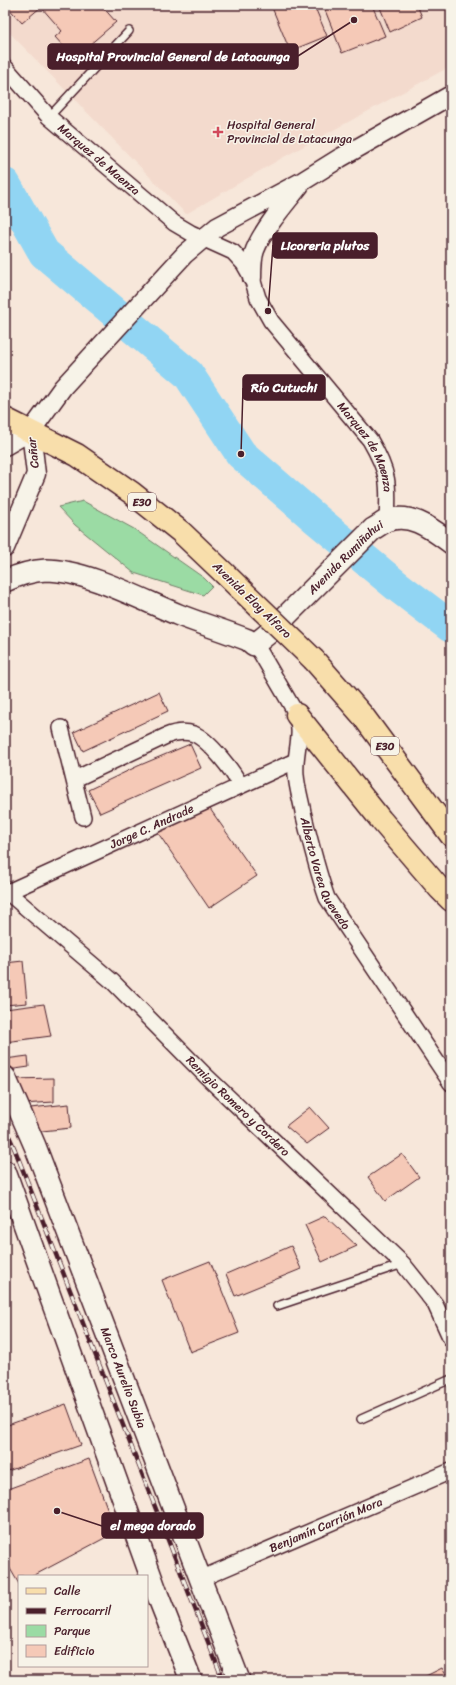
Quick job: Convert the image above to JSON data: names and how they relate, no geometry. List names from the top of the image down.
{
  "streets": {
    "main road": [
      "E30",
      "Avenida Rumiñahui",
      "Avenida Eloy Alfaro",
      "Marco Aurelio Subia"
    ],
    "street": [
      "Marquez de Maenza",
      "Cañar",
      "Jorge C. Andrade",
      "Alberto Varea Quevedo",
      "Remigio Romero y Cordero",
      "Benjamín Carrión Mora"
    ]
  },
  "crossings": [
    ["Marquez de Maenza", "Avenida Rumiñahui"],
    ["Cañar", "Avenida Eloy Alfaro"],
    ["Avenida Rumiñahui", "Alberto Varea Quevedo"],
    ["Jorge C. Andrade", "Alberto Varea Quevedo"],
    ["Jorge C. Andrade", "Remigio Romero y Cordero"],
    ["Marco Aurelio Subia", "Benjamín Carrión Mora"]
  ],
  "places": {
    "other": [
      "Hospital Provincial General de Latacunga",
      "Licoreria plutos",
      "Río Cutuchi",
      "el mega dorado"
    ],
    "health": ["Hospital General Provincial de Latacunga"]
  },
  "legend": [
    "Calle",
    "Ferrocarril",
    "Parque",
    "Edificio"
  ]
}
